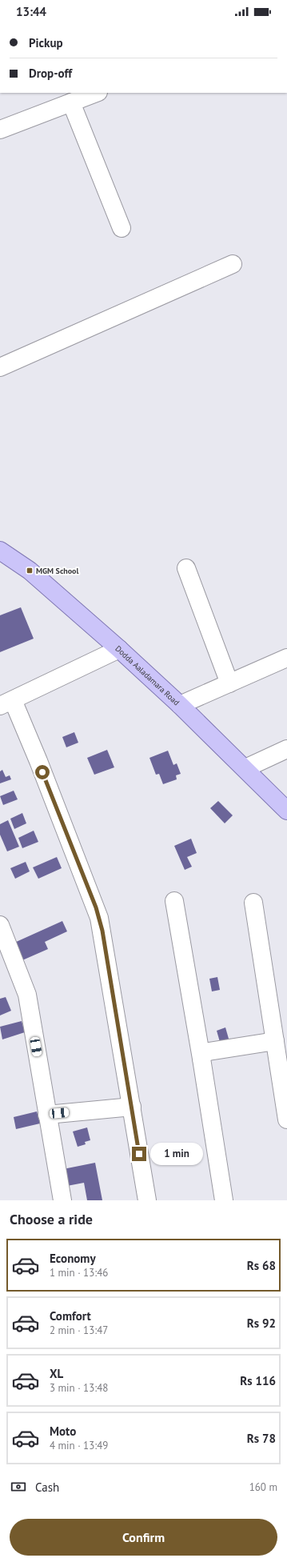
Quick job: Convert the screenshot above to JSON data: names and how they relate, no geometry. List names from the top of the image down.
{
  "streets": {
    "main road": ["Dodda Aaladamara Road"]
  },
  "places": {
    "transit": ["MGM School"]
  },
  "page": {
    "status": "13:44",
    "banner": ["Pickup", "Drop-off"],
    "bubble": "1 min",
    "heading": "Choose a ride",
    "list": [
      {
        "name": "Economy",
        "note": "1 min · 13:46",
        "value": "Rs 68"
      },
      {
        "name": "Comfort",
        "note": "2 min · 13:47",
        "value": "Rs 92"
      },
      {
        "name": "XL",
        "note": "3 min · 13:48",
        "value": "Rs 116"
      },
      {
        "name": "Moto",
        "note": "4 min · 13:49",
        "value": "Rs 78"
      }
    ],
    "pay": ["Cash", "160 m"],
    "buttons": "Confirm"
  }
}
